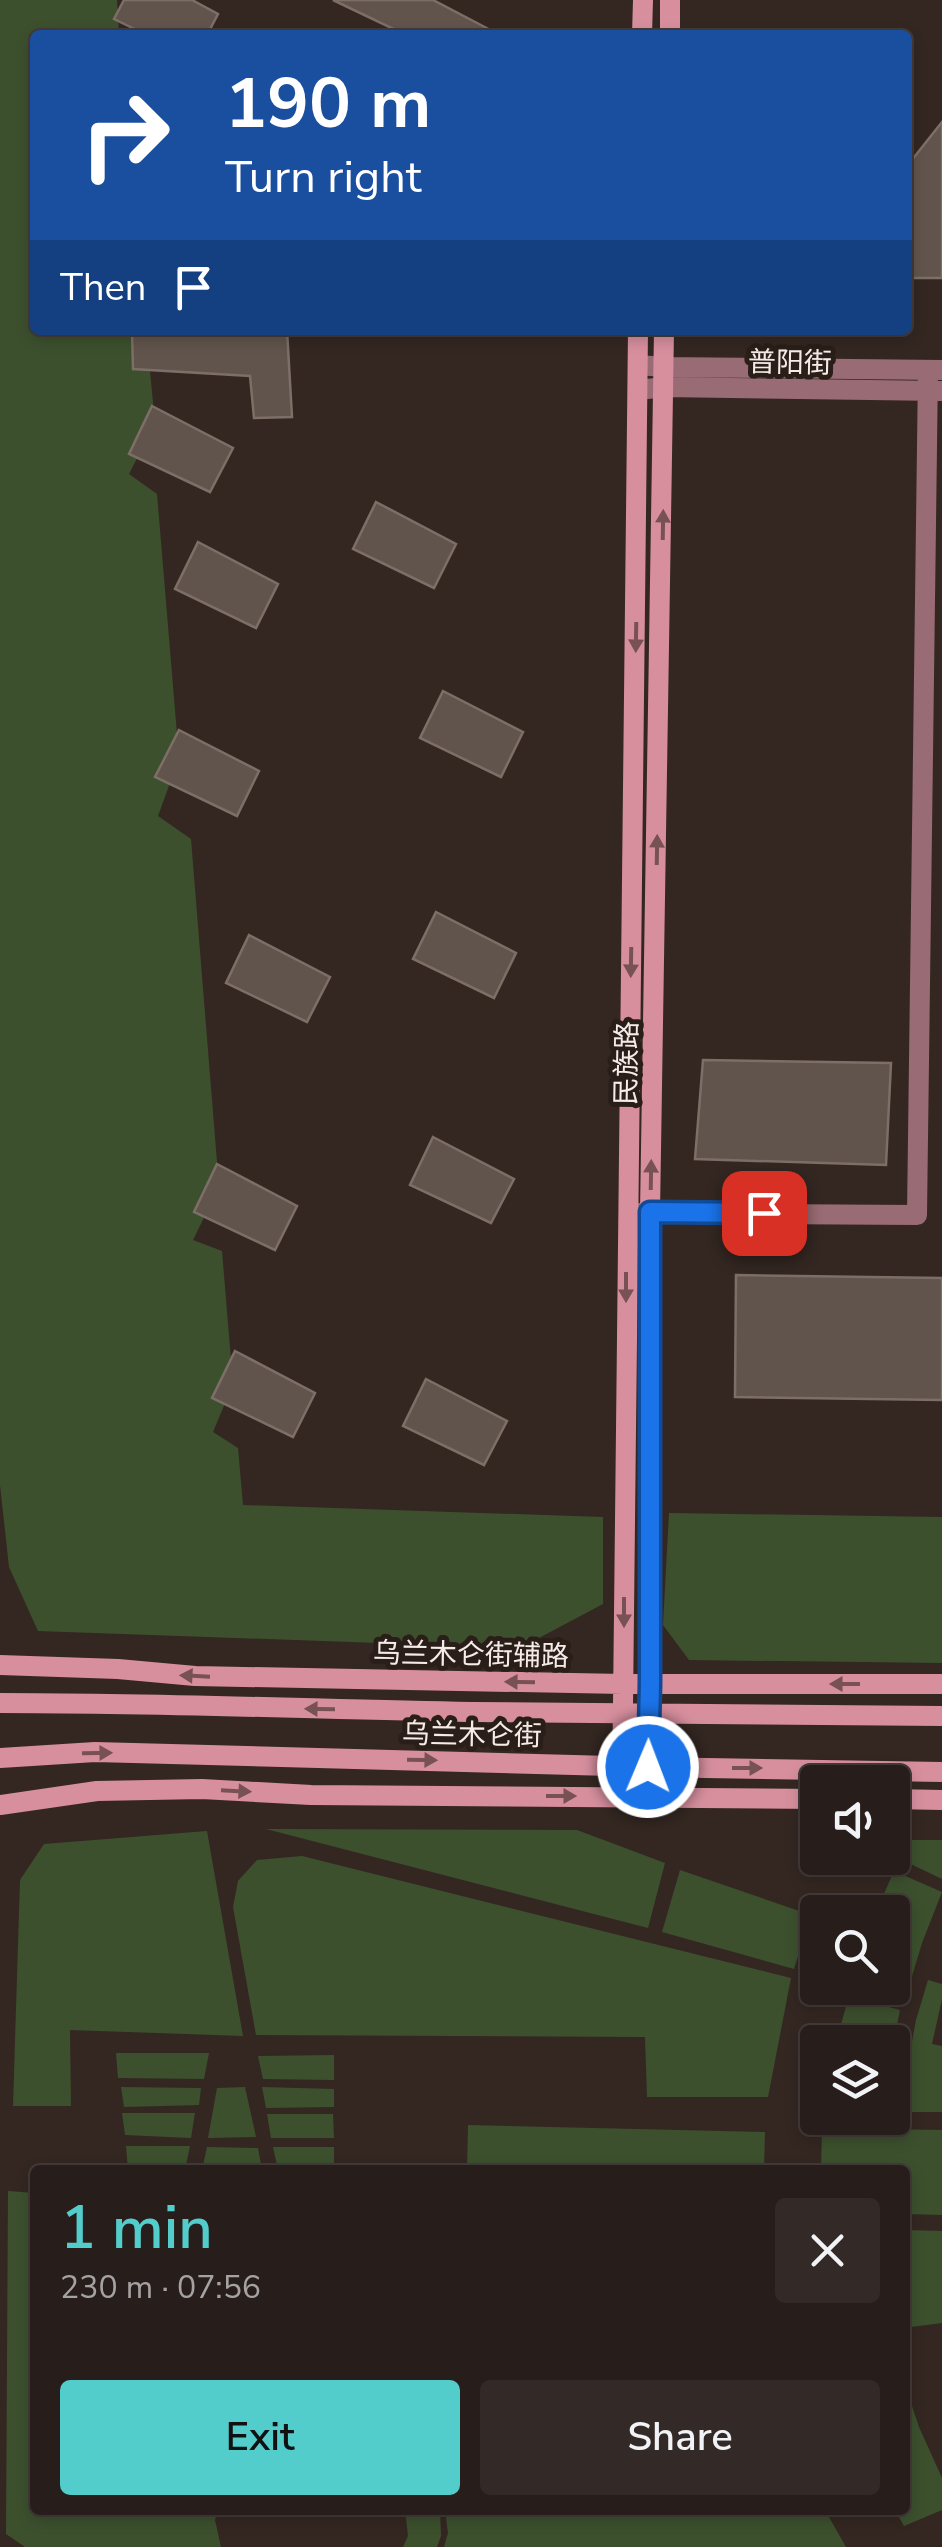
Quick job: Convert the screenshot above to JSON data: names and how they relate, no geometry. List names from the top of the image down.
{
  "streets": {
    "street": [
      "普阳街",
      "民族路",
      "乌兰木仑街辅路",
      "乌兰木仑街"
    ]
  },
  "crossings": [
    ["普阳街", "民族路"],
    ["民族路", "乌兰木仑街辅路"],
    ["民族路", "乌兰木仑街"]
  ],
  "page": {
    "turn": ["190 m", "Turn right"],
    "then": "Then",
    "heading": ["1 min", "230 m · 07:56"],
    "buttons": ["Exit", "Share"]
  }
}
